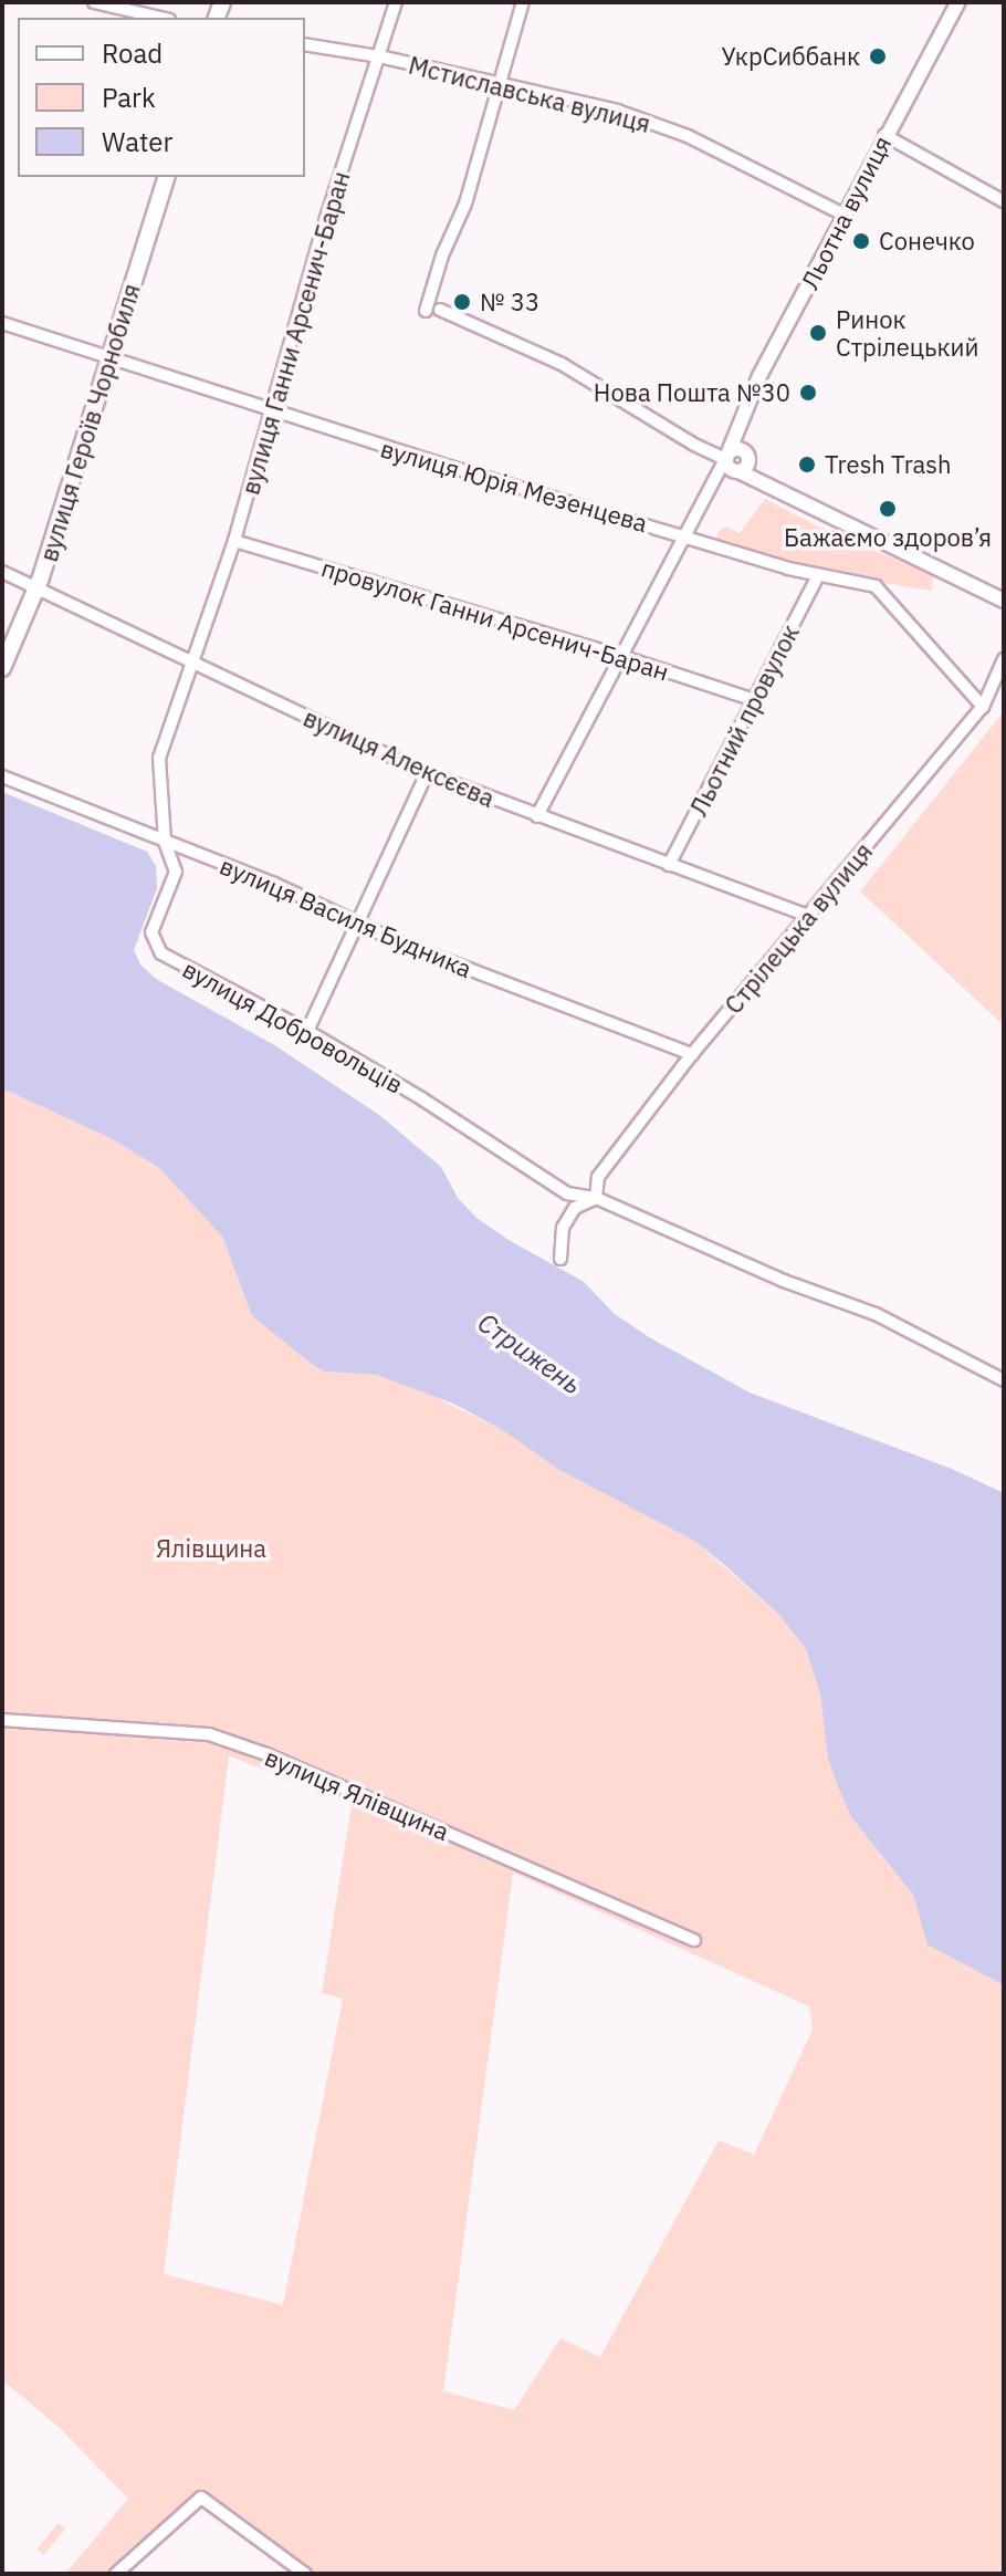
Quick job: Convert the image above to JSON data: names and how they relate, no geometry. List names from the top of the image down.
{
  "streets": {
    "main road": ["вулиця Героїв Чорнобиля"],
    "street": [
      "Мстиславська вулиця",
      "Льотна вулиця",
      "вулиця Ганни Арсенич-Баран",
      "вулиця Юрія Мезенцева",
      "провулок Ганни Арсенич-Баран",
      "Льотний провулок",
      "вулиця Алексєєва",
      "вулиця Василя Будника",
      "Стрілецька вулиця",
      "вулиця Добровольців",
      "вулиця Ялівщина"
    ]
  },
  "crossings": [
    ["Мстиславська вулиця", "Льотна вулиця"],
    ["Мстиславська вулиця", "вулиця Ганни Арсенич-Баран"],
    ["Льотна вулиця", "вулиця Юрія Мезенцева"],
    ["Льотна вулиця", "провулок Ганни Арсенич-Баран"],
    ["Льотна вулиця", "вулиця Алексєєва"],
    ["вулиця Ганни Арсенич-Баран", "вулиця Юрія Мезенцева"],
    ["вулиця Ганни Арсенич-Баран", "провулок Ганни Арсенич-Баран"],
    ["вулиця Ганни Арсенич-Баран", "вулиця Алексєєва"],
    ["вулиця Ганни Арсенич-Баран", "вулиця Добровольців"],
    ["вулиця Героїв Чорнобиля", "вулиця Юрія Мезенцева"],
    ["вулиця Героїв Чорнобиля", "вулиця Алексєєва"],
    ["вулиця Юрія Мезенцева", "Льотний провулок"],
    ["вулиця Юрія Мезенцева", "Стрілецька вулиця"],
    ["провулок Ганни Арсенич-Баран", "Льотний провулок"],
    ["Льотний провулок", "вулиця Алексєєва"],
    ["вулиця Алексєєва", "Стрілецька вулиця"],
    ["вулиця Алексєєва", "вулиця Добровольців"],
    ["вулиця Василя Будника", "Стрілецька вулиця"],
    ["вулиця Василя Будника", "вулиця Добровольців"],
    ["Стрілецька вулиця", "вулиця Добровольців"]
  ],
  "water": ["Стрижень"],
  "parks": ["Ялівщина"],
  "places": [
    "УкрСиббанк",
    "Сонечко",
    "№ 33",
    "Ринок Стрілецький",
    "Нова Пошта №30",
    "Tresh Trash",
    "Бажаємо здоров’я"
  ],
  "legend": ["Road", "Park", "Water"]
}
